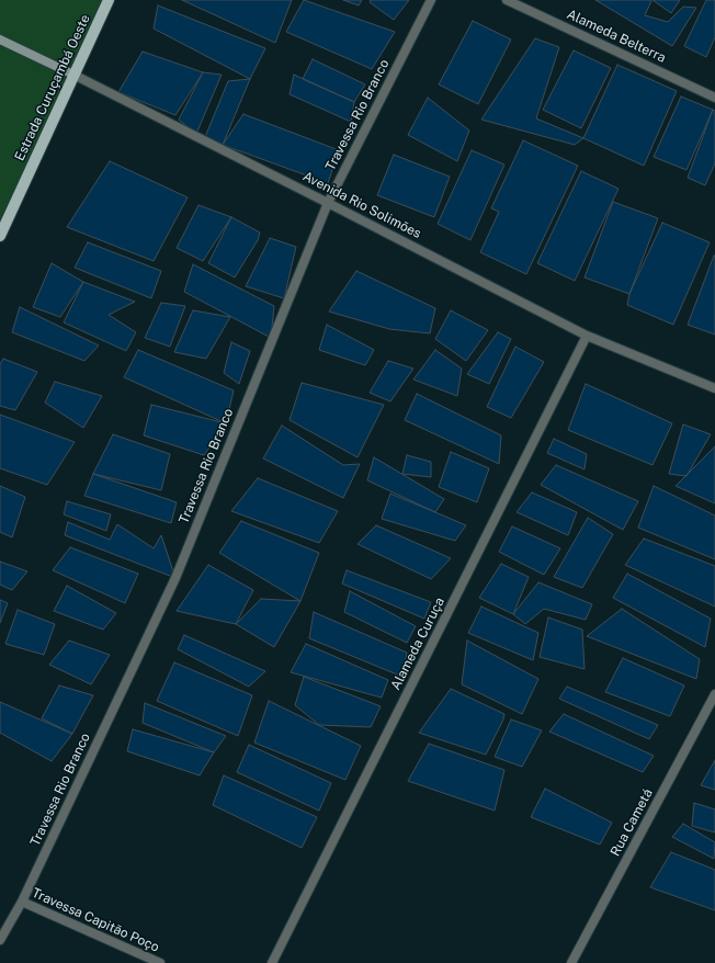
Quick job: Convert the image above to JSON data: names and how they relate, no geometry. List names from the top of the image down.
{
  "streets": {
    "main road": ["Estrada Curuçambá Oeste", "Avenida Rio Solimões"],
    "street": [
      "Alameda Belterra",
      "Travessa Rio Branco",
      "Alameda Curuça",
      "Rua Cametá",
      "Travessa Capitão Poço"
    ]
  },
  "crossings": [
    ["Estrada Curuçambá Oeste", "Avenida Rio Solimões"],
    ["Travessa Rio Branco", "Avenida Rio Solimões"],
    ["Travessa Rio Branco", "Travessa Capitão Poço"],
    ["Avenida Rio Solimões", "Alameda Curuça"]
  ]
}
